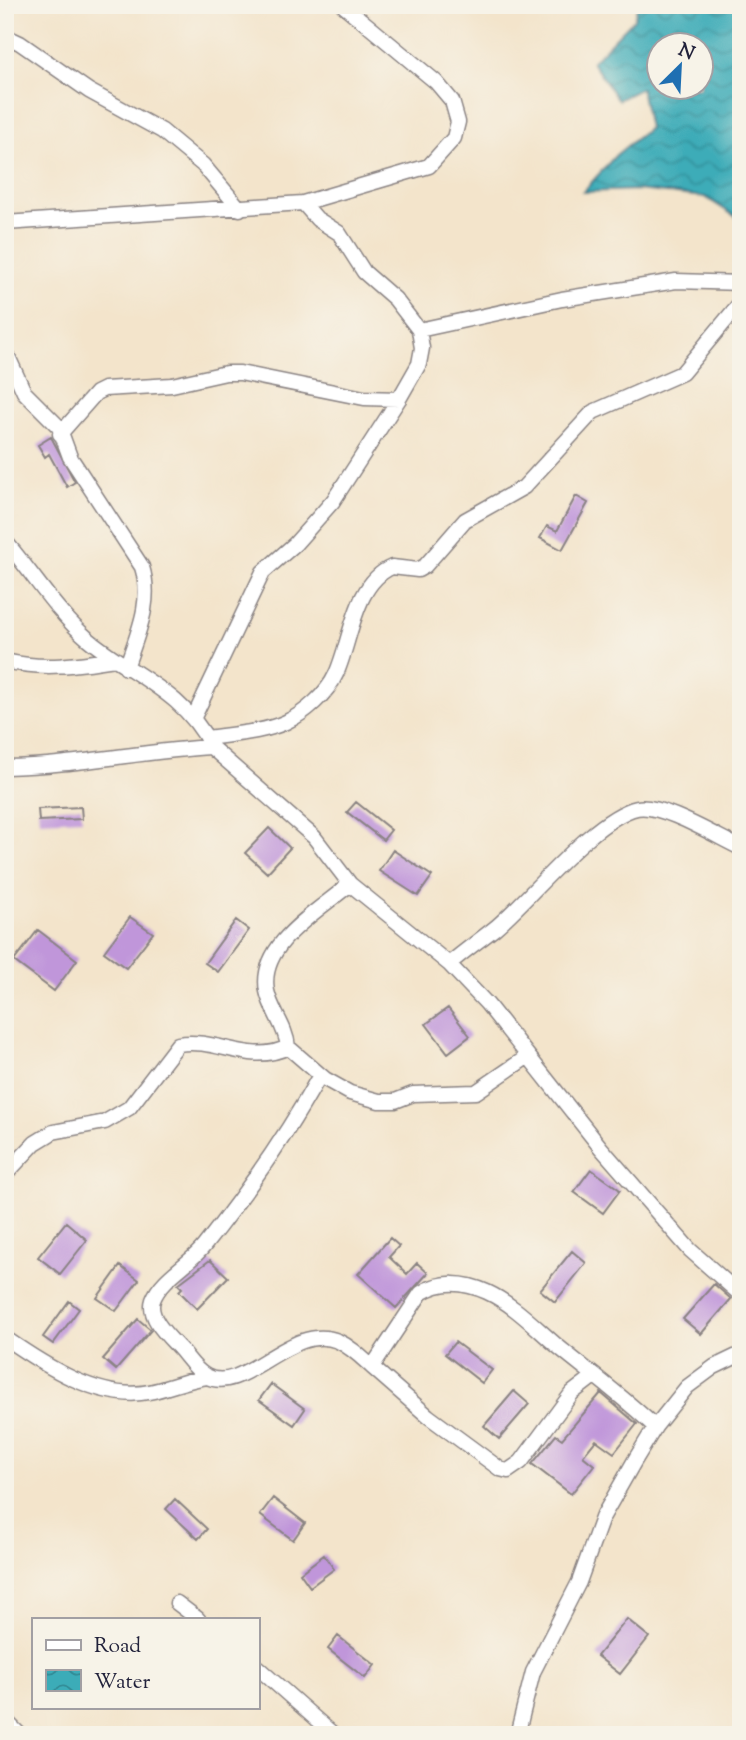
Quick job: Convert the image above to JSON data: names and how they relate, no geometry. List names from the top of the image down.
{
  "legend": ["Road", "Water"],
  "north": "top right"
}
